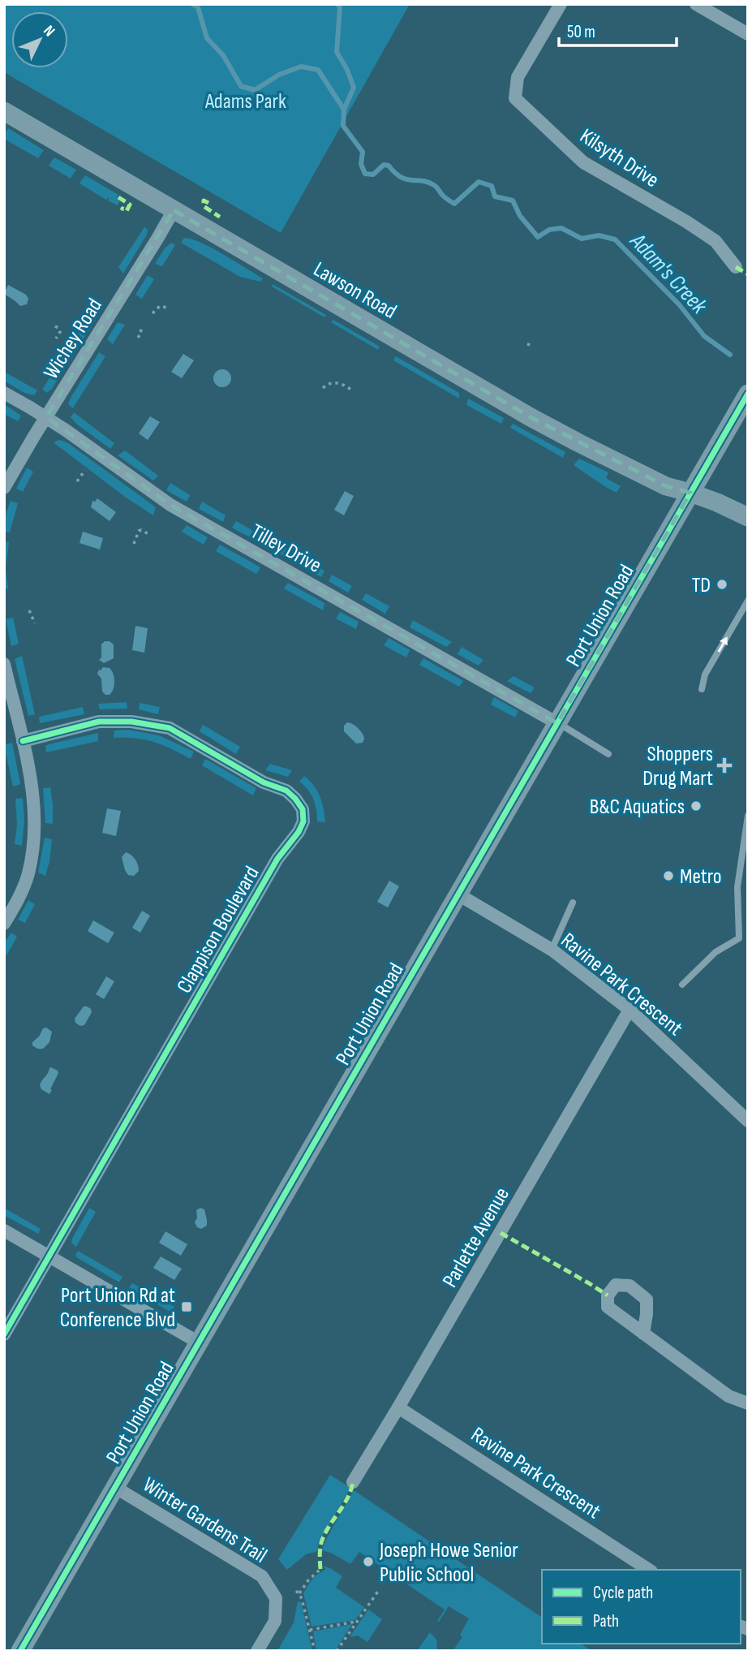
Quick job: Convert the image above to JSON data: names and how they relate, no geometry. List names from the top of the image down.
{
  "streets": {
    "main road": ["Lawson Road", "Port Union Road"],
    "street": [
      "Kilsyth Drive",
      "Wichey Road",
      "Tilley Drive",
      "Clappison Boulevard",
      "Ravine Park Crescent",
      "Parlette Avenue",
      "Winter Gardens Trail"
    ]
  },
  "crossings": [
    ["Lawson Road", "Wichey Road"],
    ["Lawson Road", "Port Union Road"],
    ["Wichey Road", "Tilley Drive"],
    ["Tilley Drive", "Port Union Road"],
    ["Port Union Road", "Ravine Park Crescent"],
    ["Port Union Road", "Winter Gardens Trail"],
    ["Ravine Park Crescent", "Parlette Avenue"]
  ],
  "water": ["Adam's Creek"],
  "parks": ["Adams Park"],
  "places": {
    "other": [
      "TD",
      "B&C Aquatics",
      "Metro",
      "Joseph Howe Senior Public School"
    ],
    "health": ["Shoppers Drug Mart"],
    "transit": ["Port Union Rd at Conference Blvd"]
  },
  "legend": ["Cycle path", "Path"],
  "scale_bar": "50 m",
  "north": "top right"
}
